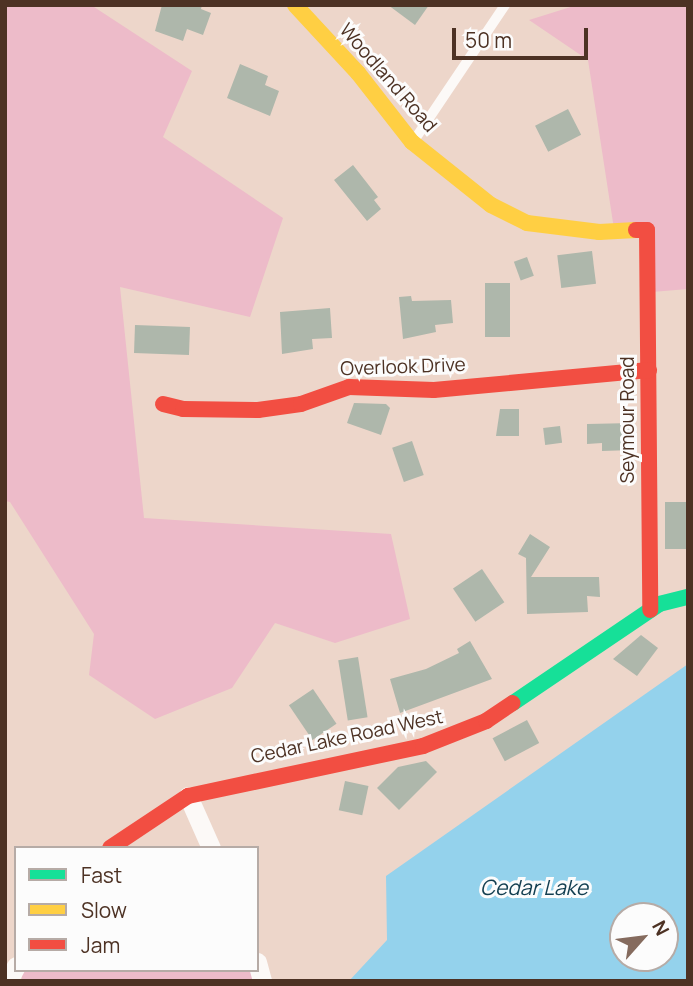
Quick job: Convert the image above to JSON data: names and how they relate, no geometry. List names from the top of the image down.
{
  "streets": {
    "street": [
      "Woodland Road",
      "Overlook Drive",
      "Seymour Road",
      "Cedar Lake Road West"
    ]
  },
  "crossings": [
    ["Woodland Road", "Seymour Road"],
    ["Overlook Drive", "Seymour Road"],
    ["Seymour Road", "Cedar Lake Road West"]
  ],
  "water": ["Cedar Lake"],
  "legend": ["Fast", "Slow", "Jam"],
  "scale_bar": "50 m",
  "north": "top right"
}
